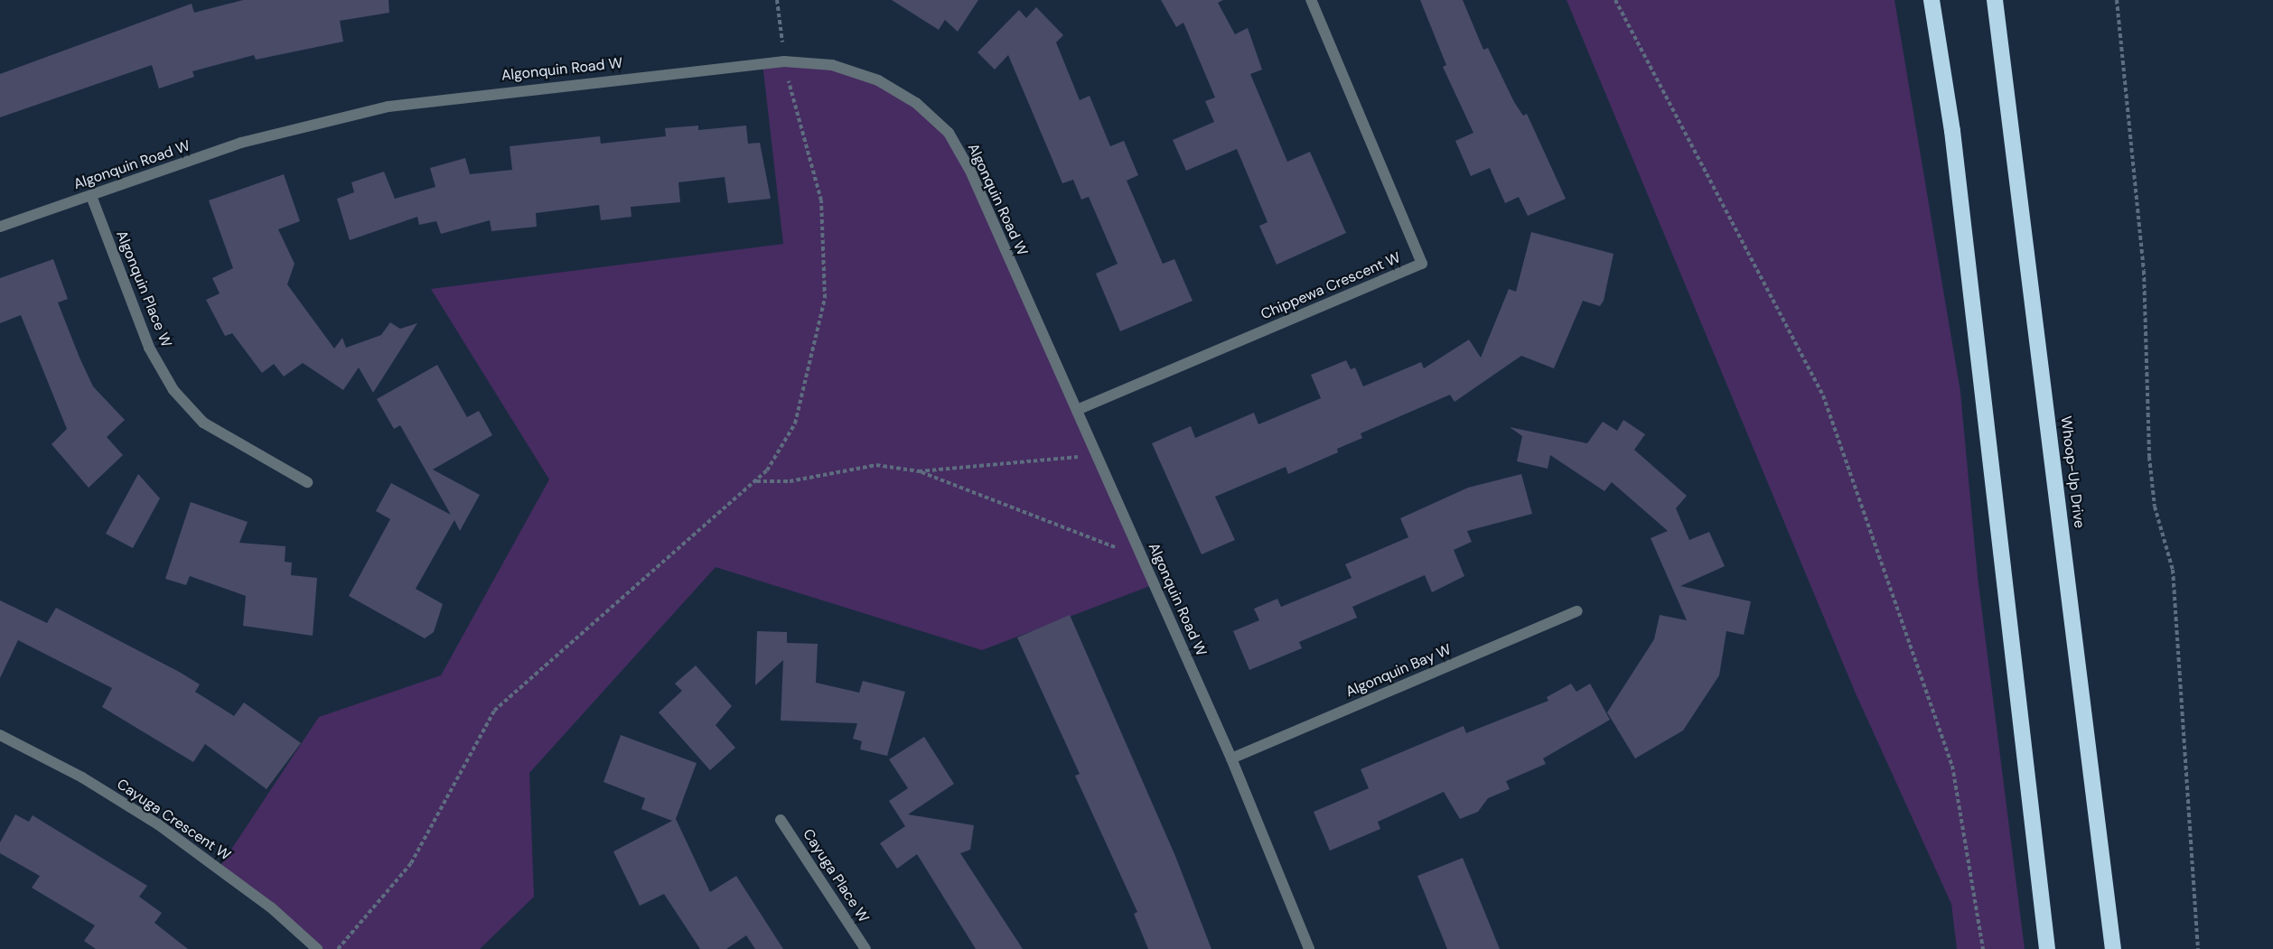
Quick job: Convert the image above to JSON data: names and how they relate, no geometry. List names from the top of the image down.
{
  "streets": {
    "highway": ["Whoop-Up Drive"],
    "street": [
      "Algonquin Road W",
      "Chippewa Crescent W",
      "Algonquin Place W",
      "Algonquin Bay W",
      "Cayuga Crescent W",
      "Cayuga Place W"
    ]
  },
  "crossings": [
    ["Algonquin Road W", "Chippewa Crescent W"],
    ["Algonquin Road W", "Algonquin Place W"],
    ["Algonquin Road W", "Algonquin Bay W"]
  ]
}
